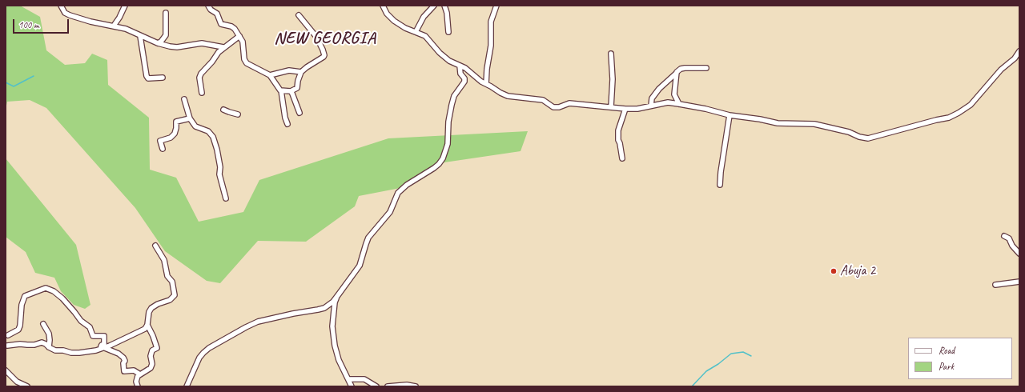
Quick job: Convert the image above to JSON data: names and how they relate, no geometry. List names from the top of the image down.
{
  "districts": ["NEW GEORGIA"],
  "places": ["Abuja 2"],
  "legend": ["Road", "Park"],
  "scale_bar": "100 m"
}
